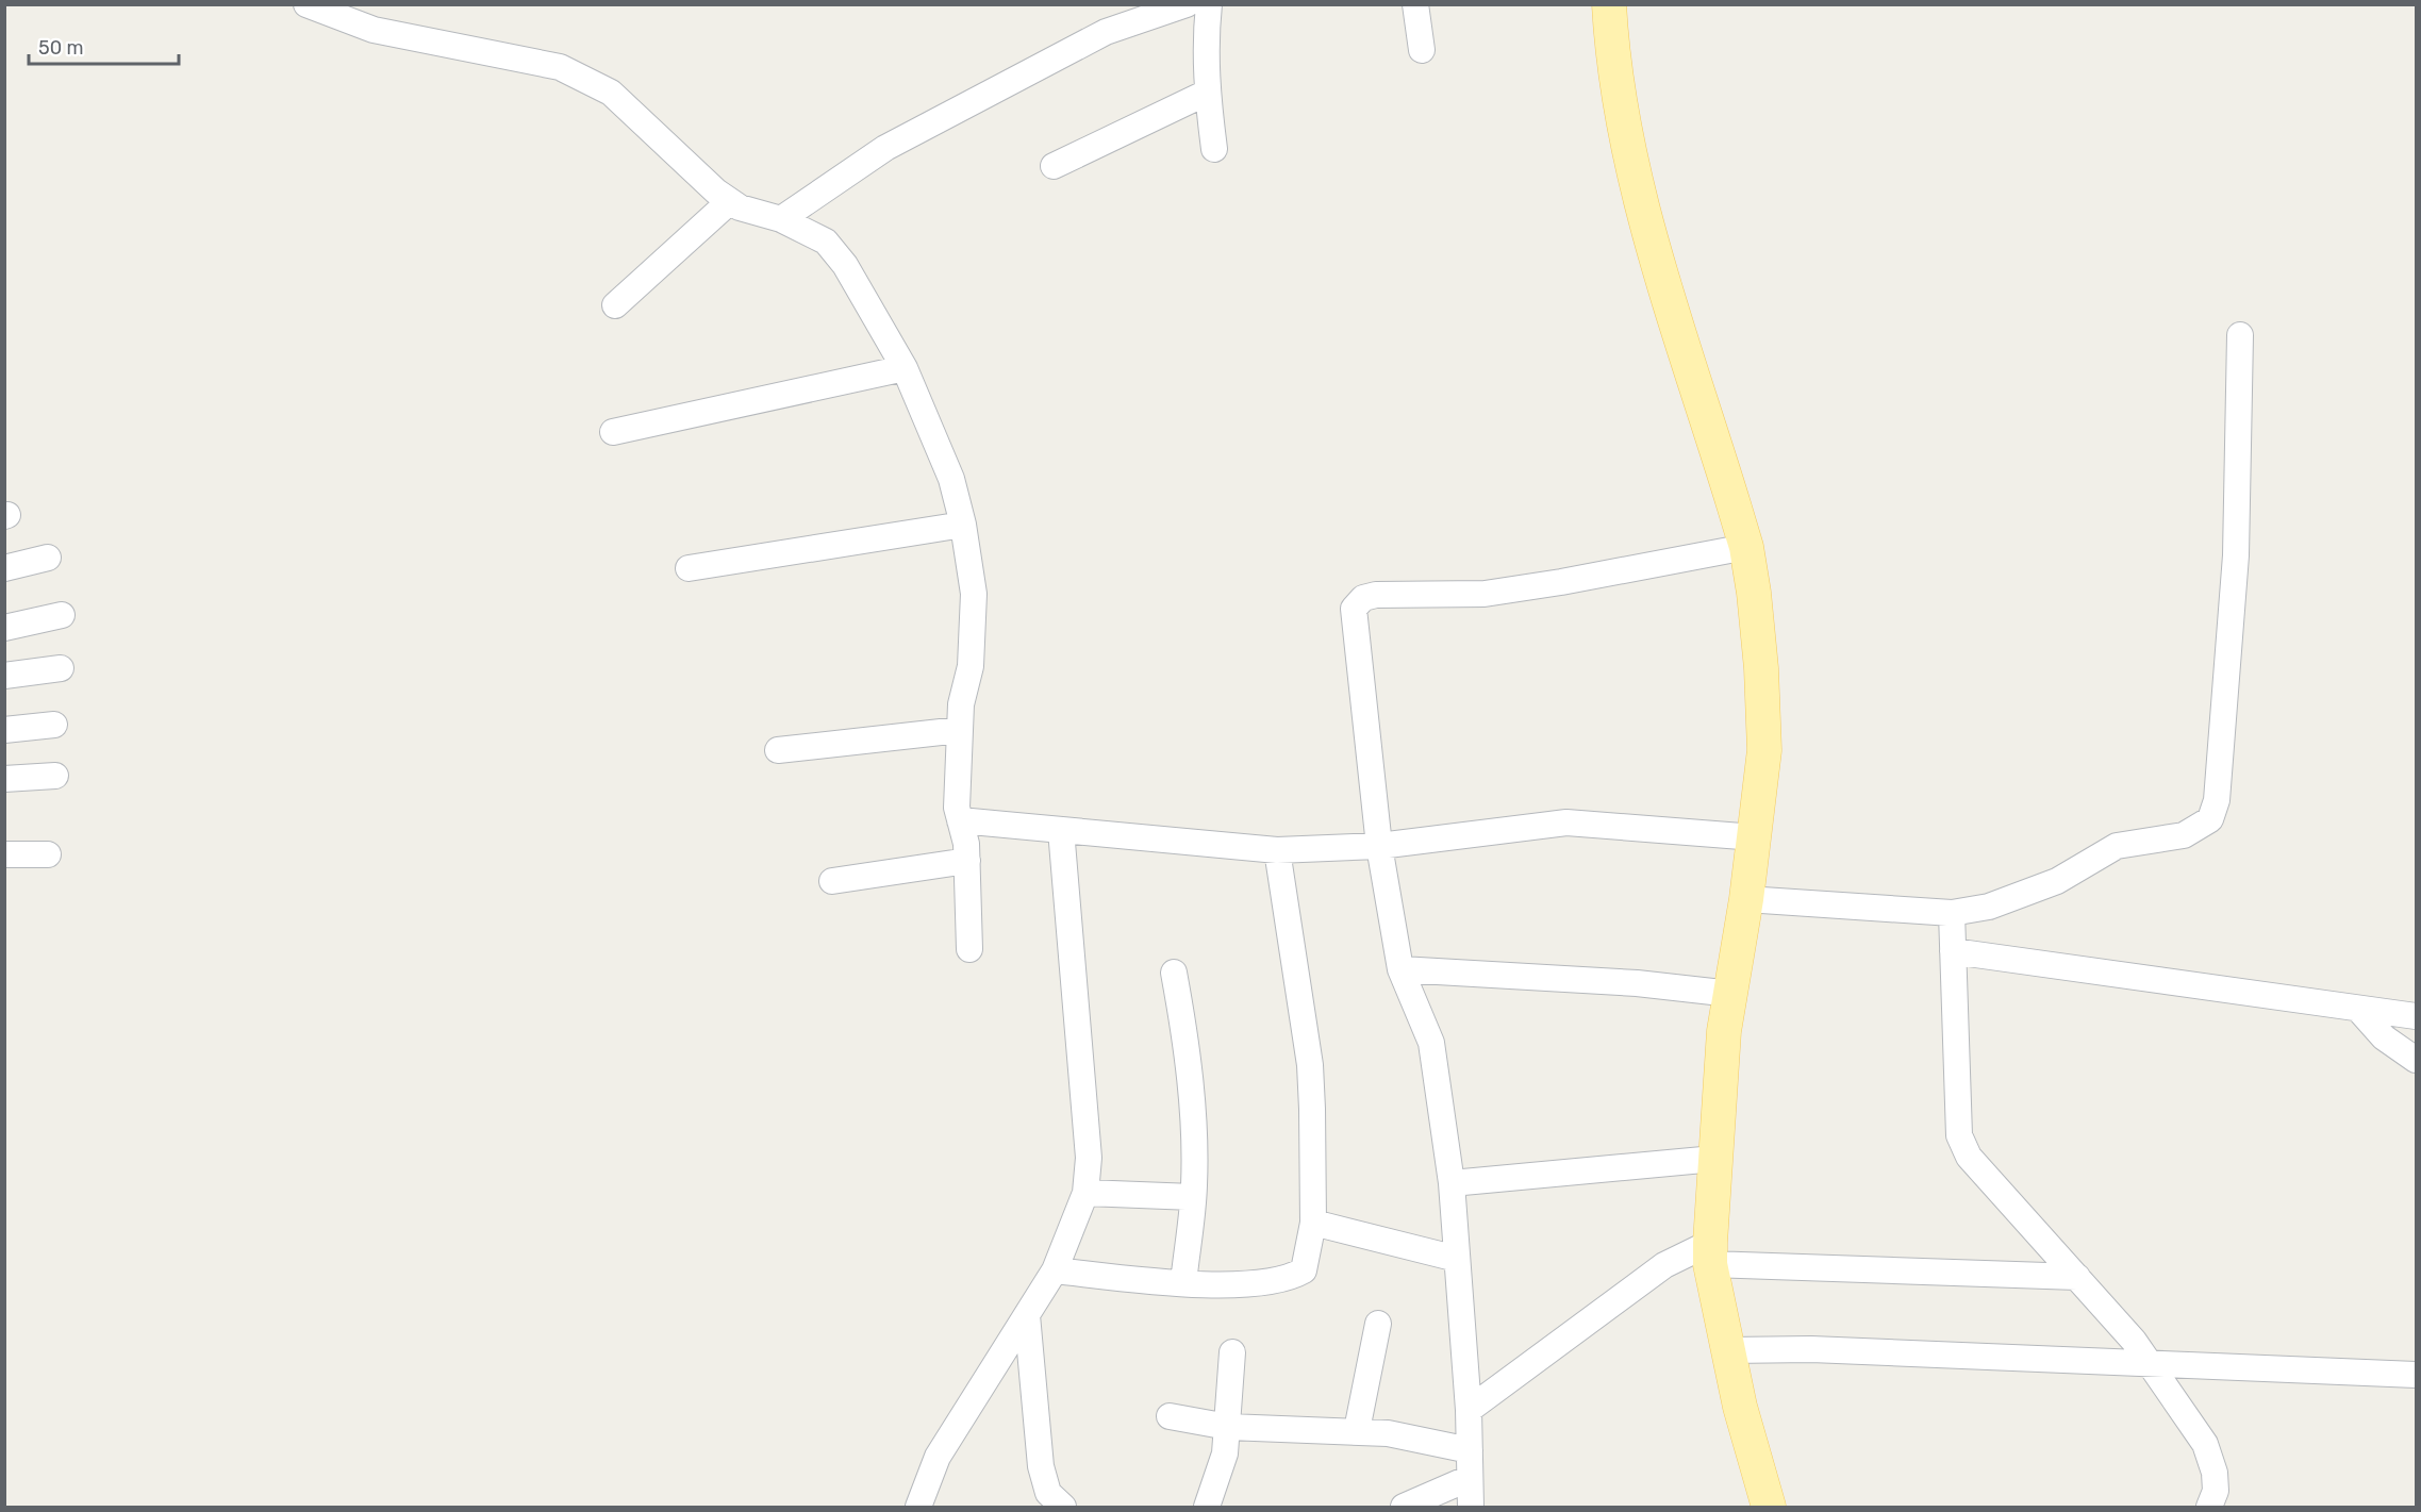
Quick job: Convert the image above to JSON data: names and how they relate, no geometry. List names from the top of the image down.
{
  "scale_bar": "50 m"
}
